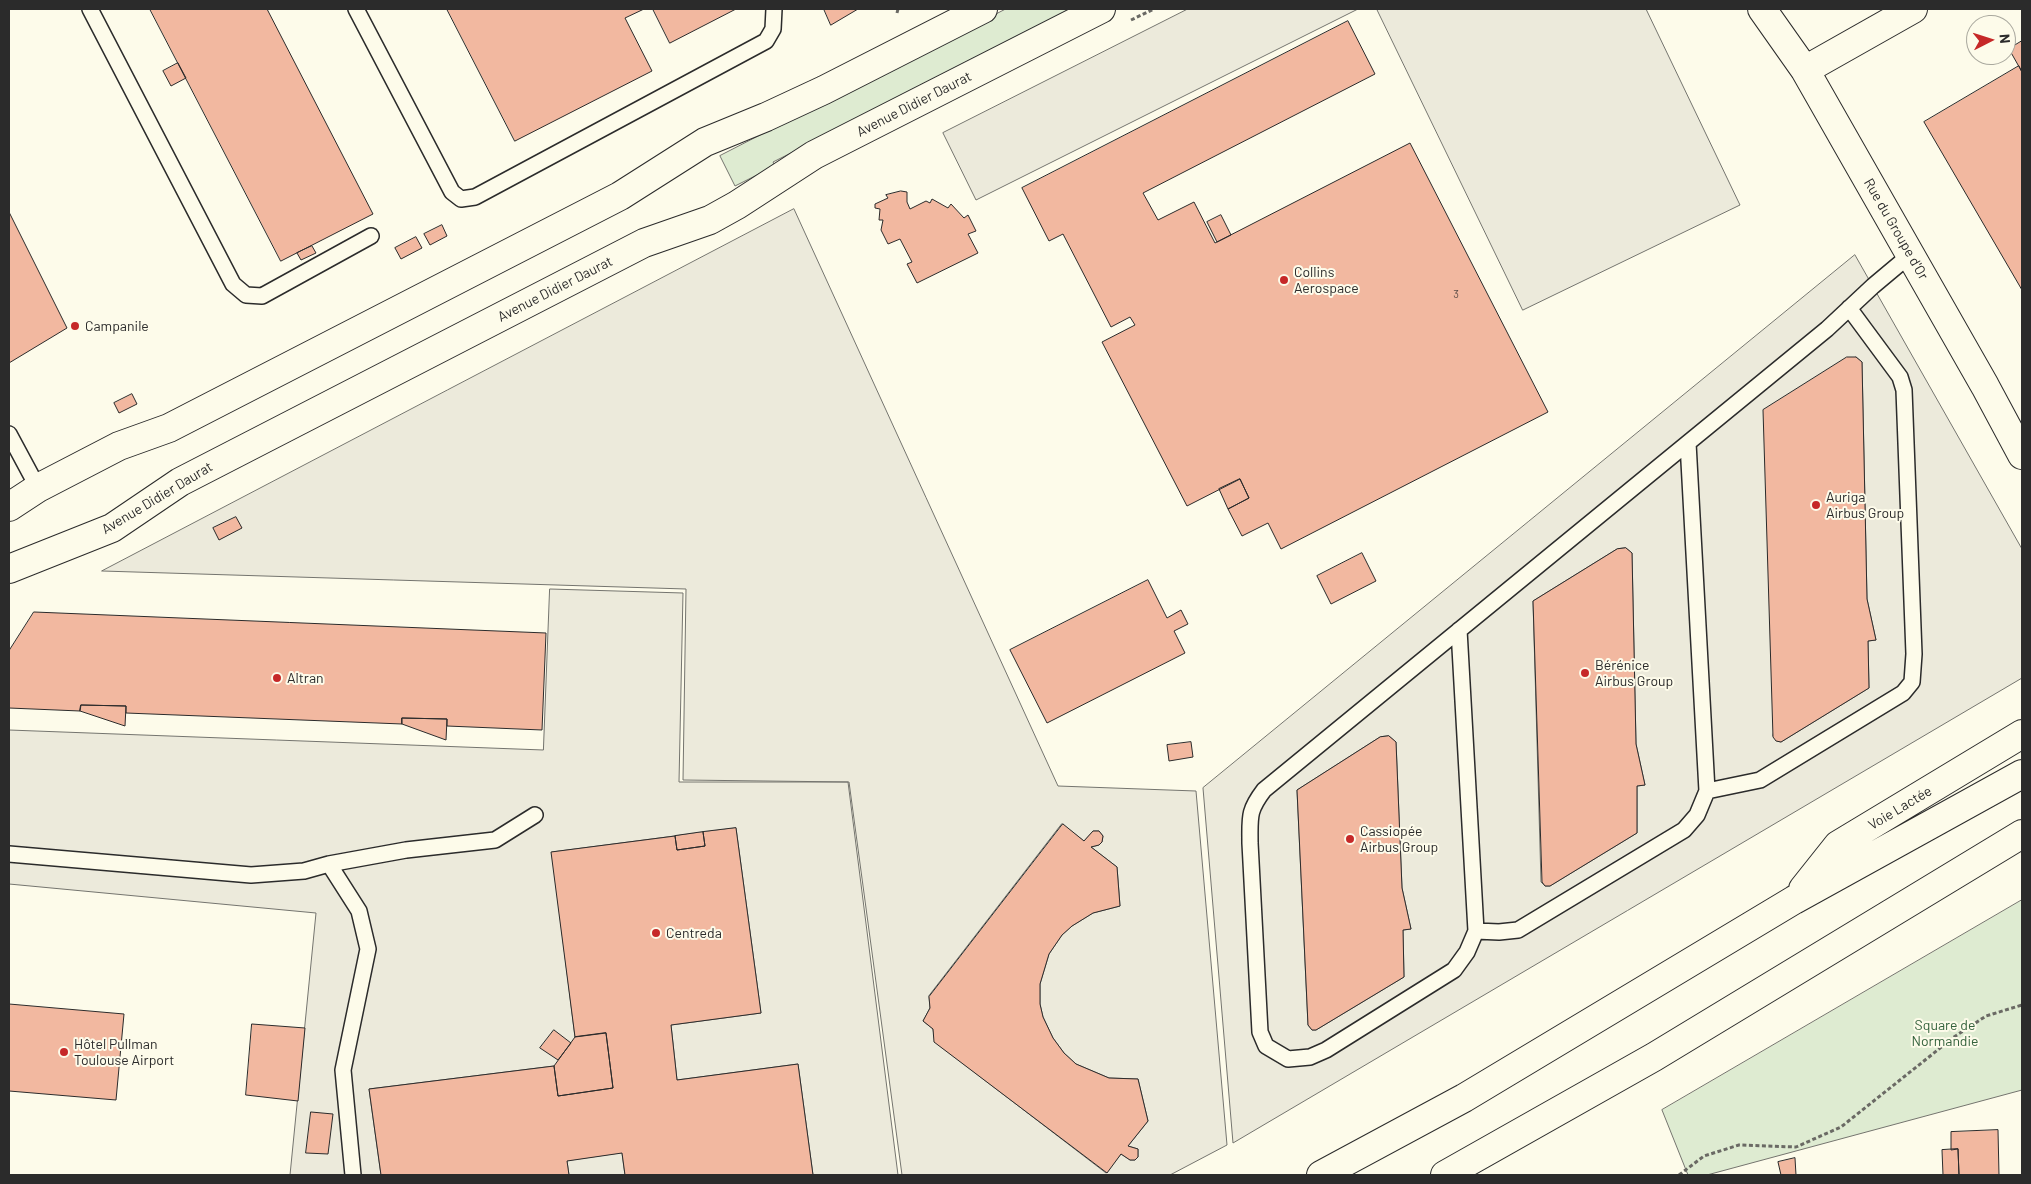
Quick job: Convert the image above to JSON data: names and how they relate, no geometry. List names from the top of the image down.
{
  "streets": {
    "main road": ["Avenue Didier Daurat", "Rue du Groupe d'Or", "Voie Lactée"]
  },
  "parks": ["Square de Normandie"],
  "places": [
    "Collins Aerospace",
    "Campanile",
    "Auriga Airbus Group",
    "Bérénice Airbus Group",
    "Altran",
    "Cassiopée Airbus Group",
    "Centreda",
    "Hôtel Pullman Toulouse Airport"
  ],
  "house_numbers": ["3"],
  "north": "right"
}
